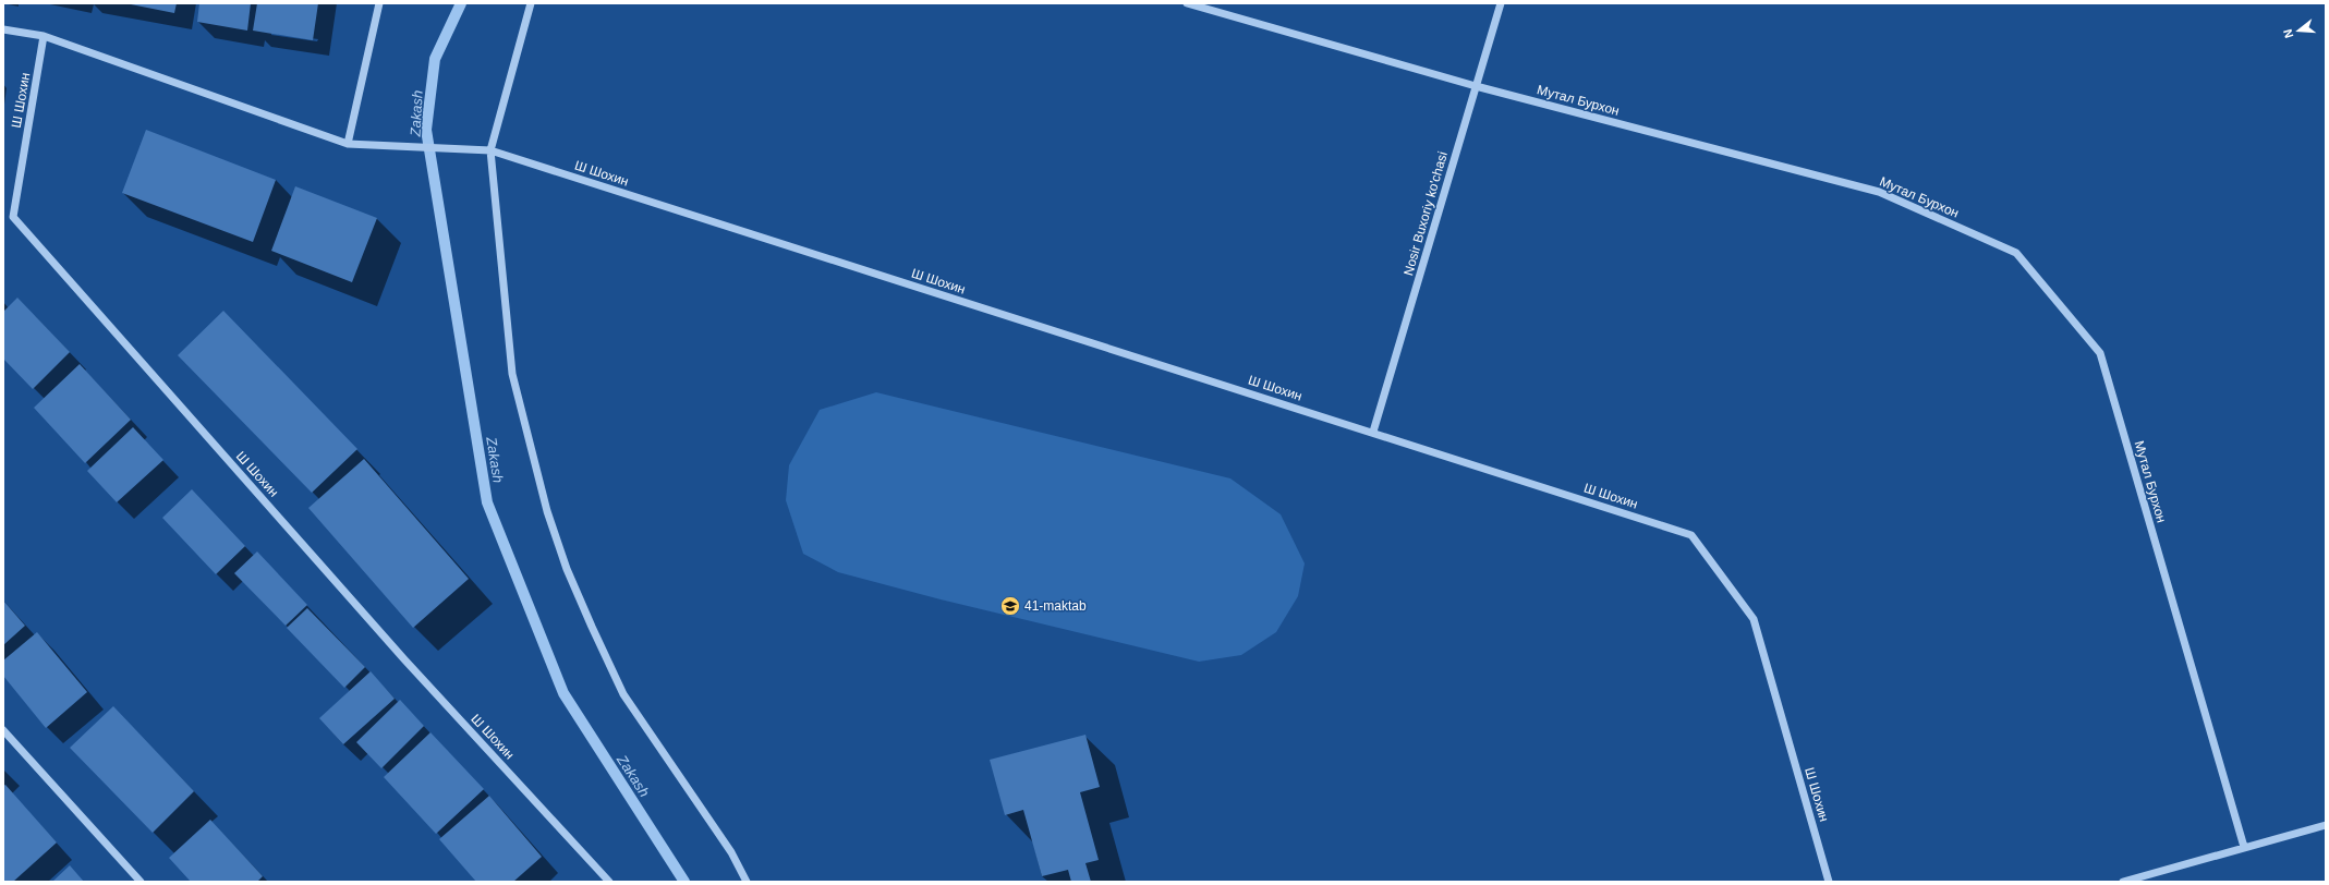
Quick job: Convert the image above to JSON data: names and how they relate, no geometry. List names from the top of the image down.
{
  "streets": {
    "street": ["Ш Шохин", "Мутал Бурхон", "Nosir Buxoriy ko'chasi"]
  },
  "crossings": [
    ["Ш Шохин", "Nosir Buxoriy ko'chasi"],
    ["Мутал Бурхон", "Nosir Buxoriy ko'chasi"]
  ],
  "water": ["Zakash"],
  "places": {
    "school or university": ["41-maktab"]
  },
  "north": "left"
}
